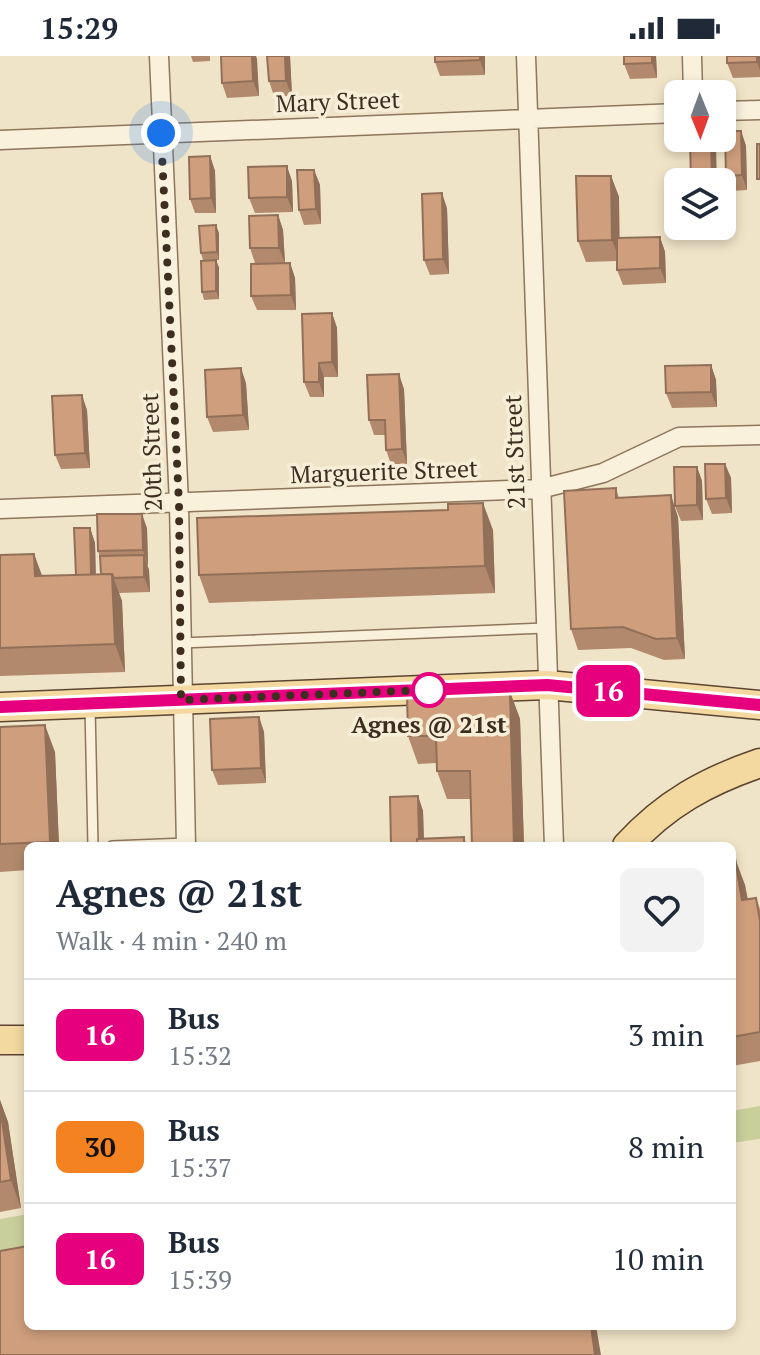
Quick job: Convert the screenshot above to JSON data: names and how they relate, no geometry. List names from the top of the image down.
{
  "streets": {
    "street": [
      "Mary Street",
      "20th Street",
      "21st Street",
      "Marguerite Street"
    ]
  },
  "crossings": [
    ["Mary Street", "20th Street"],
    ["Mary Street", "21st Street"],
    ["20th Street", "Marguerite Street"],
    ["21st Street", "Marguerite Street"]
  ],
  "places": ["Agnes @ 21st"],
  "lines": ["bus line 16"],
  "north": "bottom",
  "page": {
    "status": "15:29",
    "on_map": "16",
    "heading": ["Agnes @ 21st", "Walk · 4 min · 240 m"],
    "list": [
      {
        "mark": "16",
        "name": "Bus",
        "note": "15:32",
        "value": "3 min"
      },
      {
        "mark": "30",
        "name": "Bus",
        "note": "15:37",
        "value": "8 min"
      },
      {
        "mark": "16",
        "name": "Bus",
        "note": "15:39",
        "value": "10 min"
      }
    ]
  }
}
